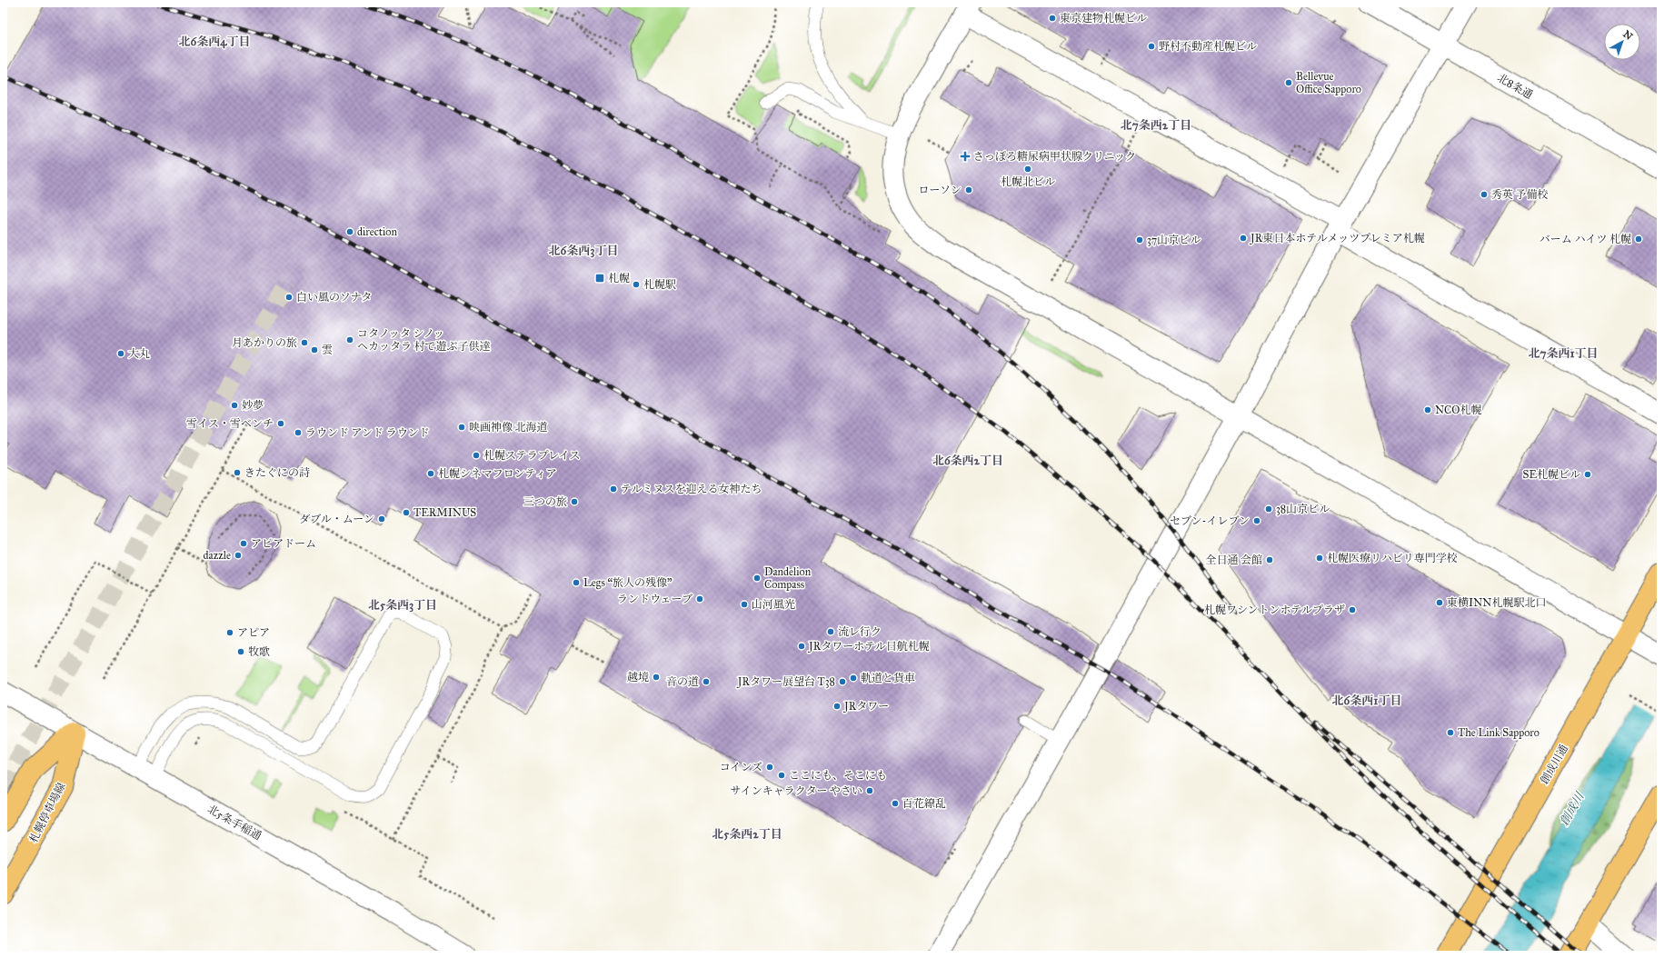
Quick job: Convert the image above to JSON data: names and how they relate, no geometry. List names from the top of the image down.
{
  "streets": {
    "main road": ["創成川通", "札幌停車場線"],
    "street": ["北8条通", "北5条手稲通"]
  },
  "crossings": [
    ["札幌停車場線", "北5条手稲通"]
  ],
  "districts": [
    "北6条西4丁目",
    "北7条西2丁目",
    "北6条西3丁目",
    "北7条西1丁目",
    "北6条西2丁目",
    "北5条西3丁目",
    "北6条西1丁目",
    "北5条西2丁目"
  ],
  "water": ["創成川"],
  "places": {
    "other": [
      "東京建物札幌ビル",
      "野村不動産札幌ビル",
      "Bellevue Office Sapporo",
      "札幌北ビル",
      "ローソン",
      "秀英 予備校",
      "direction",
      "JR東日本ホテルメッツプレミア札幌",
      "バーム ハイツ 札幌",
      "37山京ビル",
      "札幌駅",
      "白い風のソナタ",
      "コタノッタ シノッ ヘカッタラ 村で遊ぶ子供達",
      "月あかりの旅",
      "雲",
      "大丸",
      "妙夢",
      "NCO札幌",
      "雪イス・雪ベンチ",
      "映画神像 北海道",
      "ラウンド アンド ラウンド",
      "札幌ステラプレイス",
      "きたぐにの詩",
      "札幌シネマフロンティア",
      "SE札幌ビル",
      "テルミヌスを迎える女神たち",
      "三つの旅",
      "38山京ビル",
      "TERMINUS",
      "ダブル・ムーン",
      "セブン-イレブン",
      "アピアドーム",
      "dazzle",
      "札幌医療リハビリ専門学校",
      "全日通 会館",
      "Dandelion Compass",
      "Legs “旅人の残像”",
      "ランドウェーブ",
      "東横INN札幌駅北口",
      "山河風光",
      "札幌ワシントンホテルプラザ",
      "流レ行ク",
      "アピア",
      "JRタワーホテル日航札幌",
      "牧歌",
      "越境",
      "軌道と貨車",
      "音の道",
      "JRタワー展望台 T38",
      "JRタワー",
      "The Link Sapporo",
      "コインズ",
      "ここにも、そこにも",
      "サインキャラクター やさい",
      "百花繚乱"
    ],
    "health": ["さっぽろ糖尿病甲状腺クリニック"],
    "transit": ["札幌"]
  },
  "north": "top right"
}
